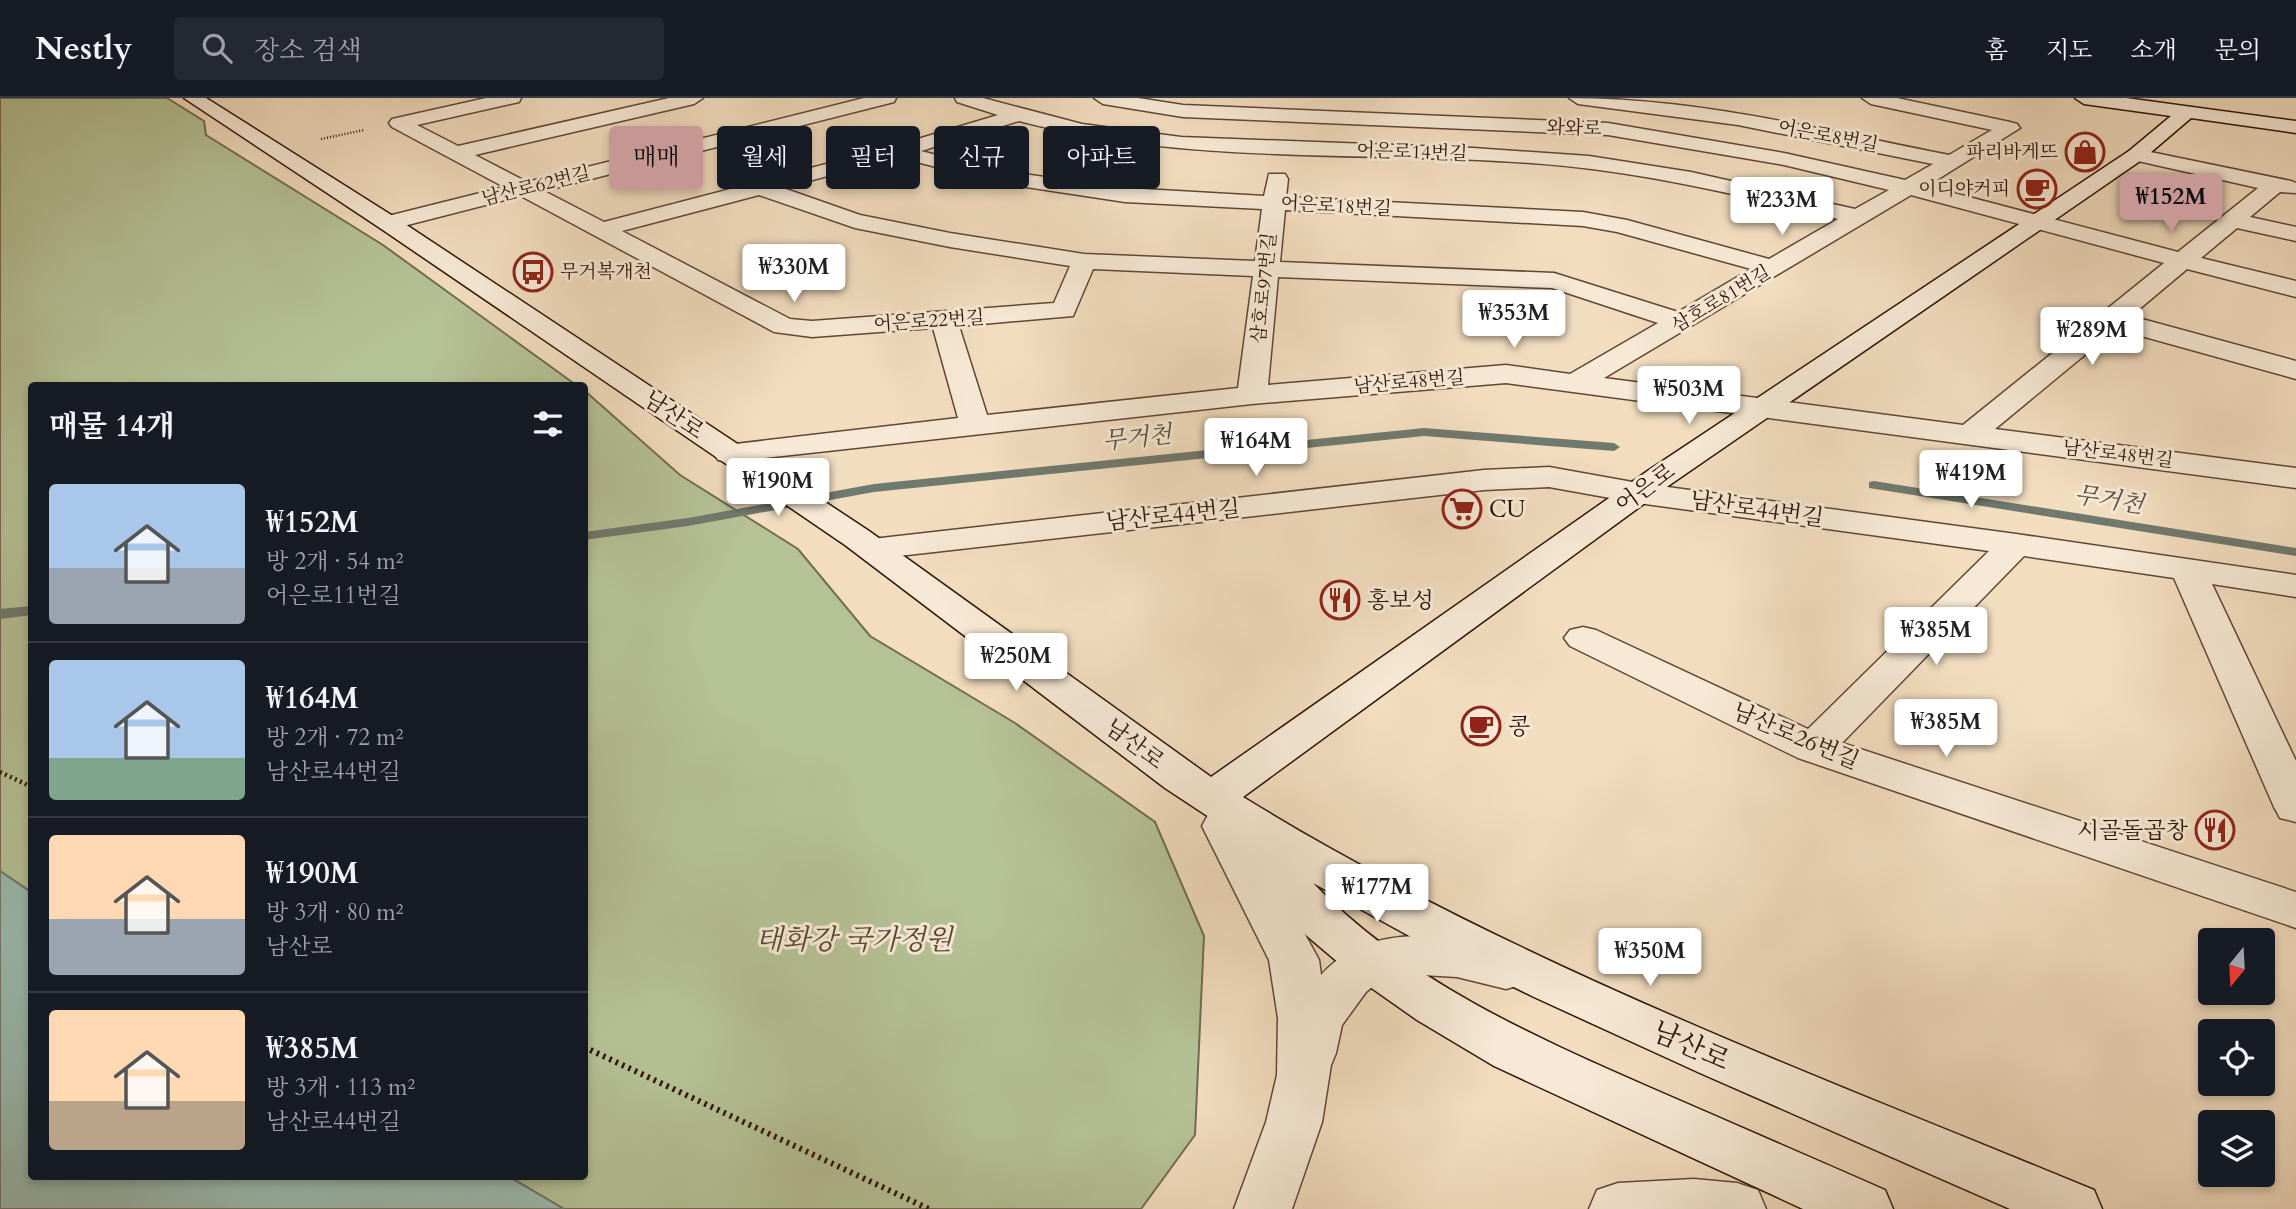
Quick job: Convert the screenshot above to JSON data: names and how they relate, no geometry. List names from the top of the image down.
{
  "streets": {
    "street": [
      "와와로",
      "어은로8번길",
      "어은로14번길",
      "남산로62번길",
      "어은로18번길",
      "삼호로97번길",
      "삼호로81번길",
      "어은로22번길",
      "남산로48번길",
      "남산로",
      "어은로",
      "남산로44번길",
      "남산로26번길"
    ]
  },
  "crossings": [
    ["와와로", "삼호로97번길"],
    ["와와로", "삼호로81번길"],
    ["와와로", "어은로"],
    ["어은로8번길", "삼호로81번길"],
    ["어은로14번길", "삼호로97번길"],
    ["어은로14번길", "삼호로81번길"],
    ["남산로62번길", "어은로22번길"],
    ["남산로62번길", "남산로"],
    ["어은로18번길", "삼호로97번길"],
    ["어은로18번길", "삼호로81번길"],
    ["삼호로97번길", "남산로48번길"],
    ["삼호로81번길", "남산로48번길"],
    ["남산로48번길", "남산로"],
    ["남산로48번길", "어은로"],
    ["남산로", "어은로"],
    ["남산로", "남산로44번길"],
    ["어은로", "남산로44번길"]
  ],
  "water": ["무거천"],
  "parks": ["태화강 국가정원"],
  "places": {
    "shop": ["파리바게뜨"],
    "cafe": ["이디야커피", "콩"],
    "bus stop": ["무거복개천"],
    "supermarket": ["CU"],
    "restaurant": ["홍보성", "시골돌곱창"]
  },
  "north": "bottom",
  "page": {
    "header": "Nestly",
    "search": "장소 검색",
    "nav": [
      "홈",
      "지도",
      "소개",
      "문의"
    ],
    "chip": [
      "매매",
      "월세",
      "필터",
      "신규",
      "아파트"
    ],
    "price": [
      "₩152M",
      "₩233M",
      "₩330M",
      "₩353M",
      "₩289M",
      "₩503M",
      "₩164M",
      "₩419M",
      "₩190M",
      "₩385M",
      "₩250M",
      "₩385M",
      "₩177M",
      "₩350M"
    ],
    "heading": "매물 14개",
    "list": [
      {
        "name": "₩152M",
        "note": "방 2개 · 54 m² · 어은로11번길"
      },
      {
        "name": "₩164M",
        "note": "방 2개 · 72 m² · 남산로44번길"
      },
      {
        "name": "₩190M",
        "note": "방 3개 · 80 m² · 남산로"
      },
      {
        "name": "₩385M",
        "note": "방 3개 · 113 m² · 남산로44번길"
      }
    ]
  }
}
